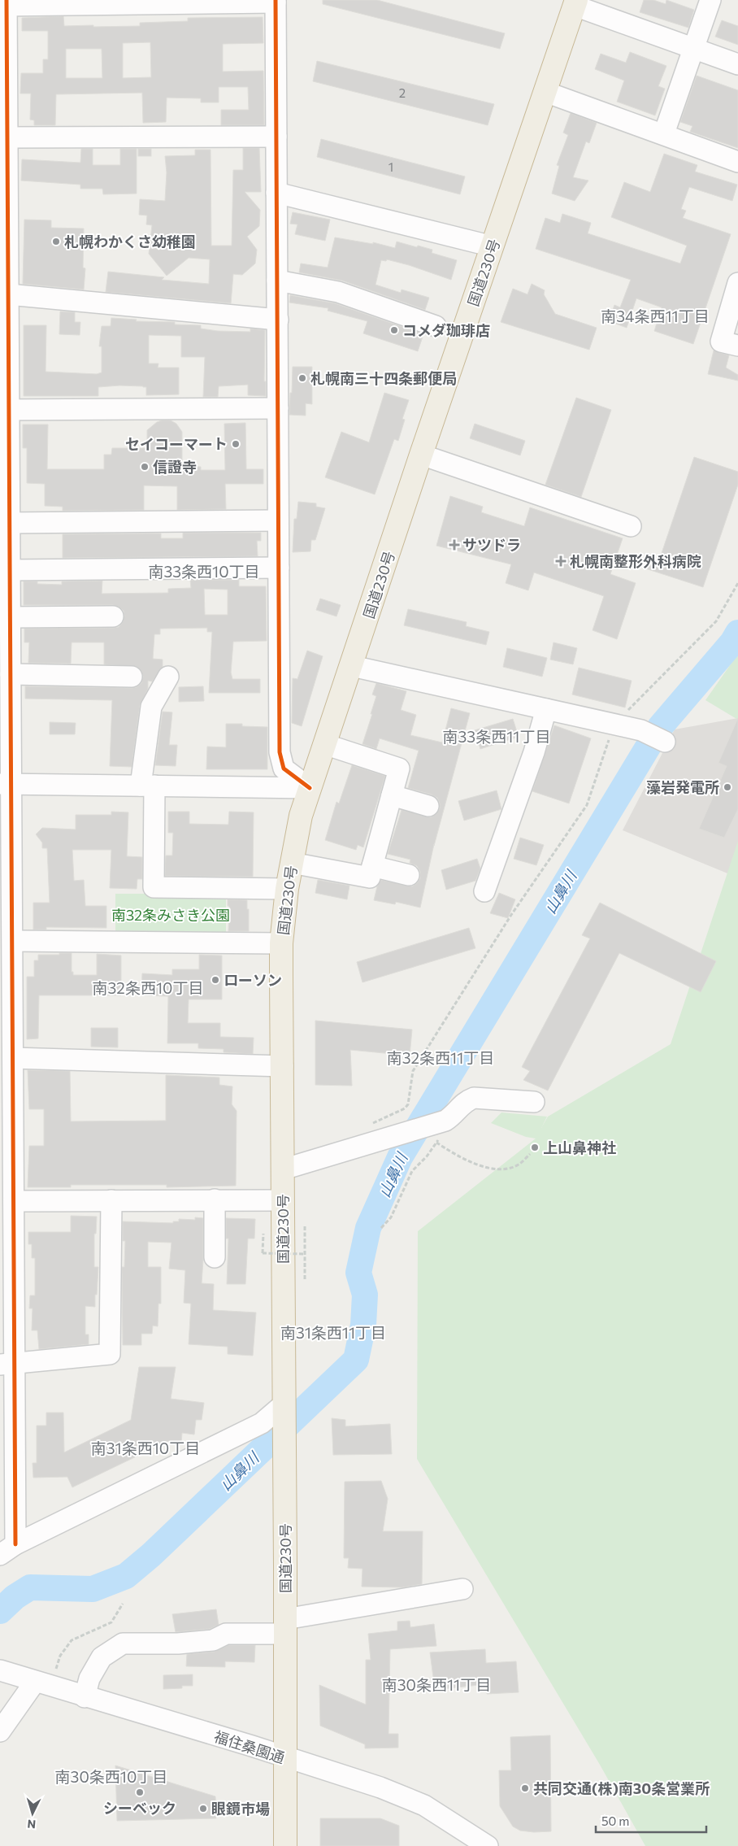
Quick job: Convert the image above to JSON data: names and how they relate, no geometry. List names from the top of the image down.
{
  "streets": {
    "highway": ["国道230号"],
    "street": ["福住桑園通"]
  },
  "crossings": [
    ["国道230号", "福住桑園通"]
  ],
  "districts": [
    "南34条西11丁目",
    "南33条西10丁目",
    "南33条西11丁目",
    "南32条西10丁目",
    "南32条西11丁目",
    "南31条西11丁目",
    "南31条西10丁目",
    "南30条西11丁目",
    "南30条西10丁目"
  ],
  "water": ["山鼻川"],
  "parks": ["南32条みさき公園"],
  "places": {
    "other": [
      "札幌わかくさ幼稚園",
      "コメダ珈琲店",
      "札幌南三十四条郵便局",
      "セイコーマート",
      "信證寺",
      "藻岩発電所",
      "ローソン",
      "上山鼻神社",
      "共同交通(株)南30条営業所",
      "シーベック",
      "眼鏡市場"
    ],
    "health": ["サツドラ", "札幌南整形外科病院"]
  },
  "house_numbers": ["2", "1"],
  "scale_bar": "50 m",
  "north": "bottom"
}
